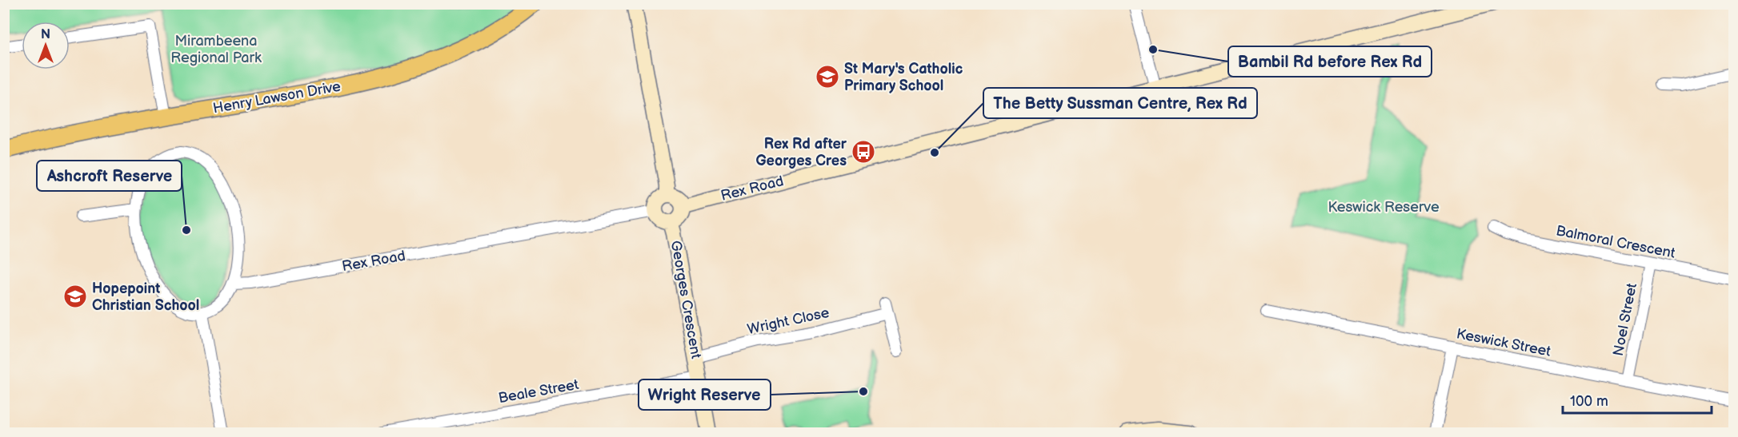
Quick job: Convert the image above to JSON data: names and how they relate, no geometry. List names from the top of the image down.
{
  "streets": {
    "main road": ["Henry Lawson Drive"],
    "street": [
      "Rex Road",
      "Balmoral Crescent",
      "Georges Crescent",
      "Noel Street",
      "Wright Close",
      "Keswick Street",
      "Beale Street"
    ]
  },
  "crossings": [
    ["Rex Road", "Georges Crescent"],
    ["Balmoral Crescent", "Noel Street"],
    ["Georges Crescent", "Wright Close"],
    ["Georges Crescent", "Beale Street"],
    ["Noel Street", "Keswick Street"]
  ],
  "parks": ["Mirambeena Regional Park", "Keswick Reserve"],
  "places": {
    "other": [
      "Bambil Rd before Rex Rd",
      "The Betty Sussman Centre, Rex Rd",
      "Ashcroft Reserve",
      "Wright Reserve"
    ],
    "school or university": ["St Mary's Catholic Primary School", "Hopepoint Christian School"],
    "bus stop": ["Rex Rd after Georges Cres"]
  },
  "scale_bar": "100 m",
  "north": "top"
}
